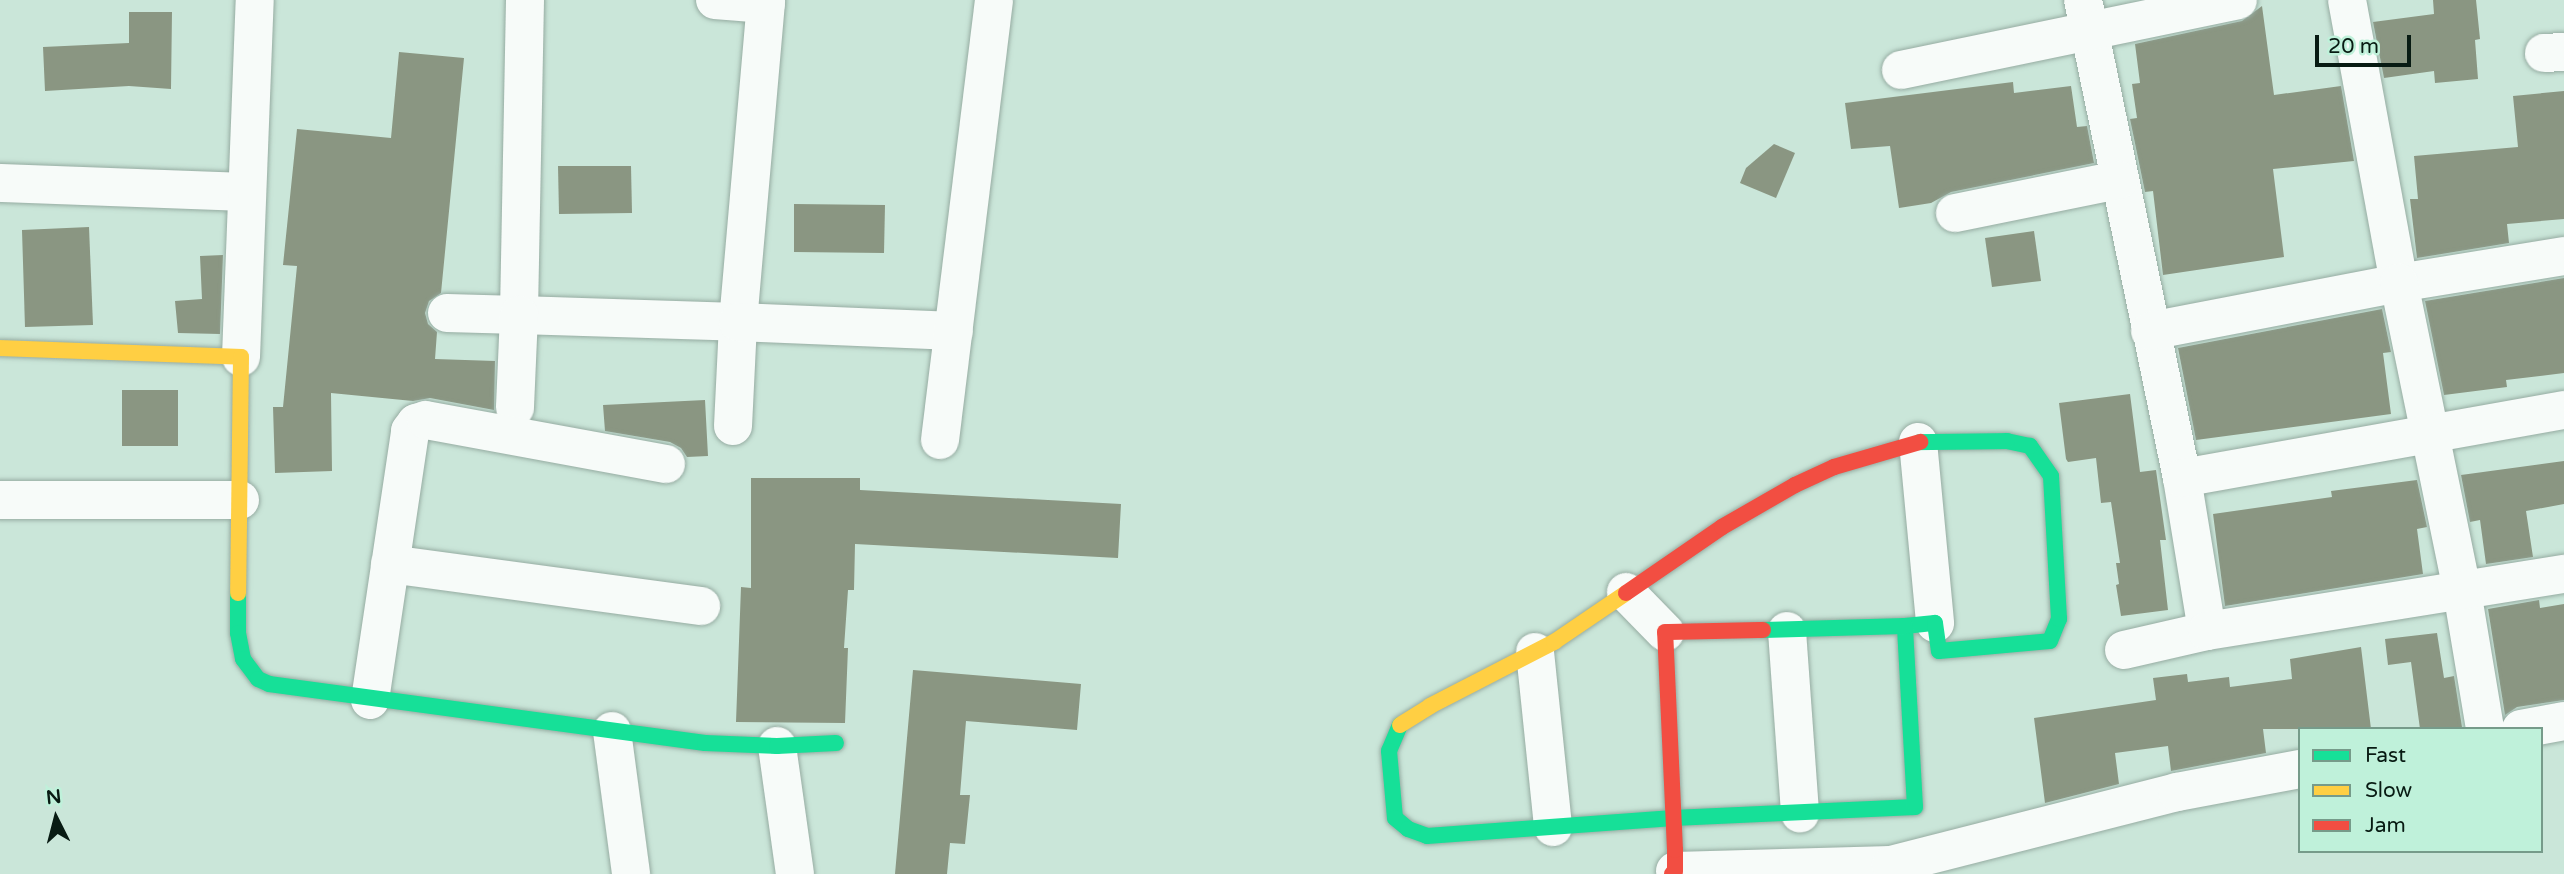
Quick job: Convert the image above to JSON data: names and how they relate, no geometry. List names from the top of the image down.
{
  "legend": ["Fast", "Slow", "Jam"],
  "scale_bar": "20 m",
  "north": "top"
}
